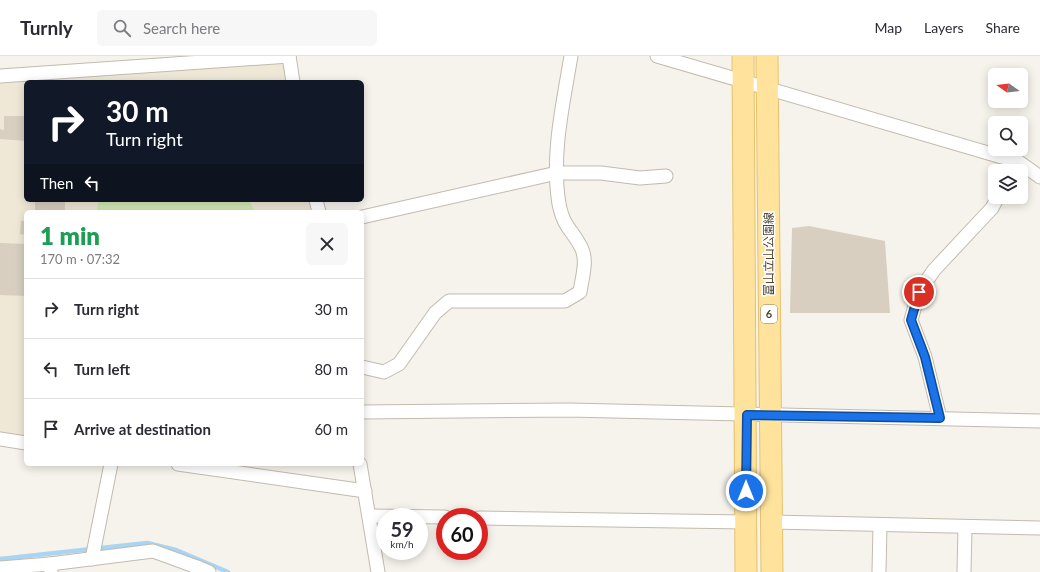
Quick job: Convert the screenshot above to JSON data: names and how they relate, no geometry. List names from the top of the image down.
{
  "streets": {
    "main road": ["富山立山公園線", "6"]
  },
  "north": "left",
  "page": {
    "header": "Turnly",
    "search": "Search here",
    "nav": ["Map", "Layers", "Share"],
    "turn": ["30 m", "Turn right"],
    "then": "Then",
    "heading": ["1 min", "170 m · 07:32"],
    "list": [
      {
        "name": "Turn right",
        "value": "30 m"
      },
      {
        "name": "Turn left",
        "value": "80 m"
      },
      {
        "name": "Arrive at destination",
        "value": "60 m"
      }
    ],
    "speed": "59 km/h",
    "limit": "60"
  }
}
